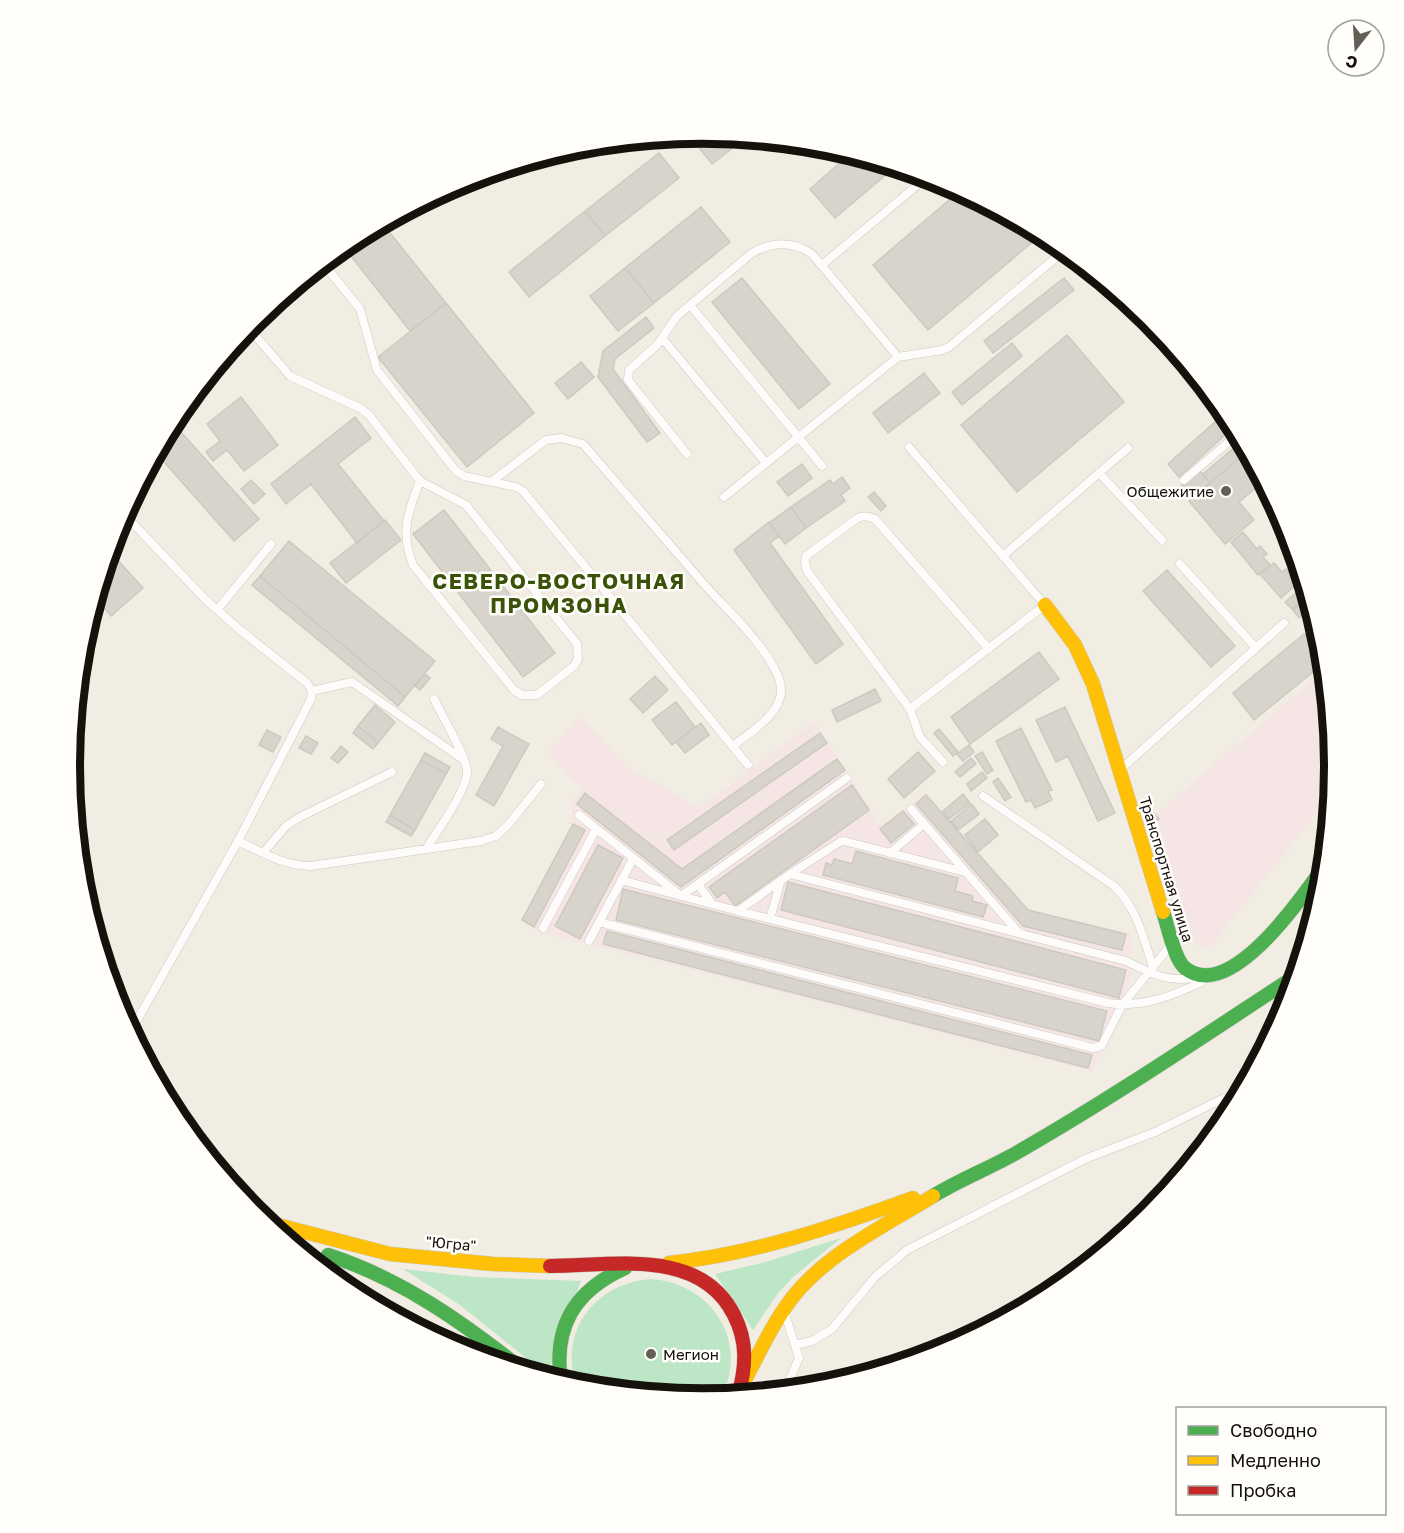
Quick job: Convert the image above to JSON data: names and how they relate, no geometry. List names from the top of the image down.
{
  "streets": {
    "main road": ["Транспортная улица", "\"Югра\""]
  },
  "districts": ["СЕВЕРО-ВОСТОЧНАЯ ПРОМЗОНА"],
  "places": ["Общежитие", "Мегион"],
  "legend": ["Свободно", "Медленно", "Пробка"],
  "north": "bottom"
}
